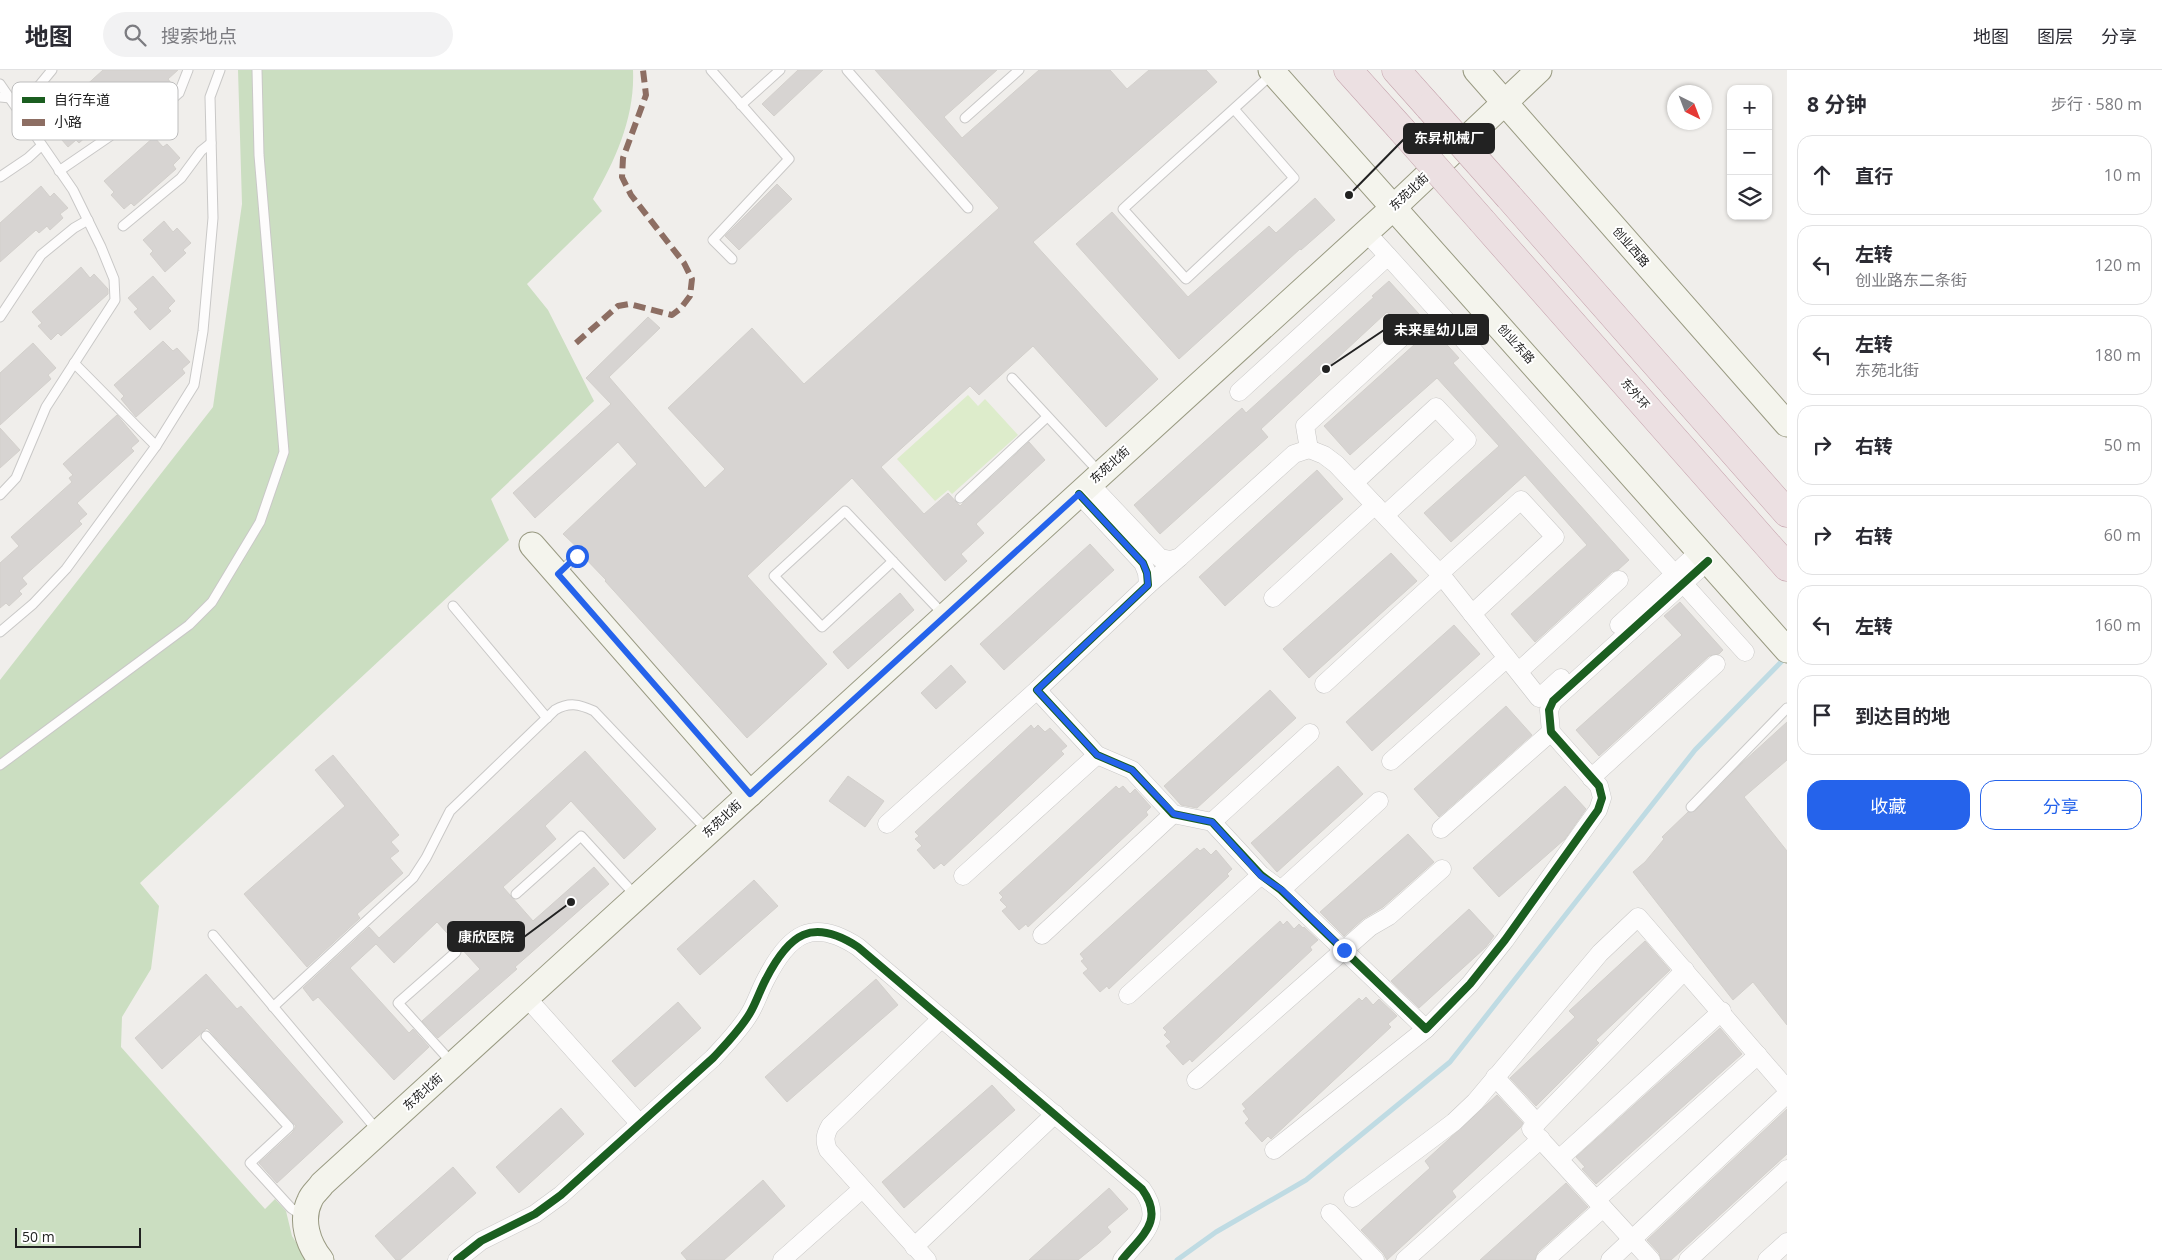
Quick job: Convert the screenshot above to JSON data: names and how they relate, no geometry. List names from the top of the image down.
{
  "streets": {
    "highway": ["东外环"],
    "main road": ["东苑北街", "创业西路", "创业东路"]
  },
  "crossings": [
    ["东苑北街", "创业西路"],
    ["东苑北街", "创业东路"]
  ],
  "places": ["东昇机械厂", "未来星幼儿园", "康欣医院"],
  "legend": ["自行车道", "小路"],
  "scale_bar": "50 m",
  "north": "bottom right",
  "page": {
    "header": "地图",
    "search": "搜索地点",
    "nav": ["地图", "图层", "分享"],
    "heading": ["8 分钟", "步行 · 580 m"],
    "map_buttons": ["+", "−"],
    "list": [
      ["直行", "10 m"],
      ["左转", "创业路东二条街", "120 m"],
      ["左转", "东苑北街", "180 m"],
      ["右转", "50 m"],
      ["右转", "60 m"],
      ["左转", "160 m"],
      "到达目的地"
    ],
    "buttons": ["收藏", "分享"],
    "scale": "50 m"
  }
}
